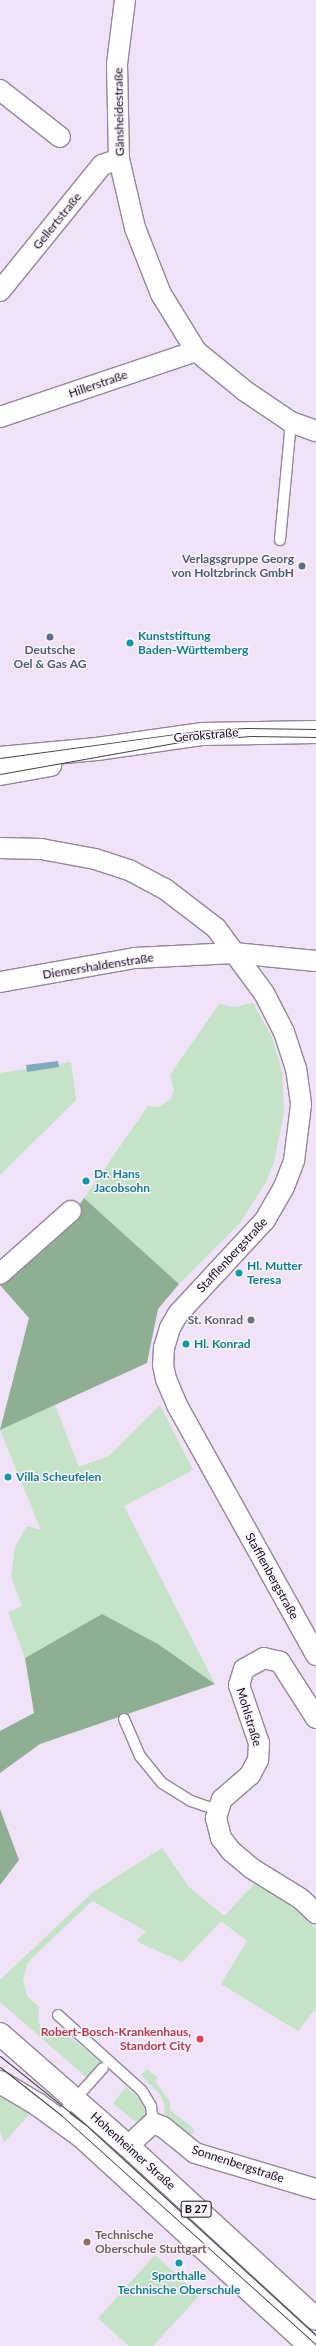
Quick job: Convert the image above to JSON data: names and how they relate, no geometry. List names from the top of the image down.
{
  "streets": {
    "main road": ["Gerokstraße", "Hohenheimer Straße", "B 27"],
    "street": [
      "Gänsheidestraße",
      "Gellertstraße",
      "Hillerstraße",
      "Diemershaldenstraße",
      "Stafflenbergstraße",
      "Mohlstraße",
      "Sonnenbergstraße"
    ]
  },
  "crossings": [
    ["Gänsheidestraße", "Gellertstraße"],
    ["Gänsheidestraße", "Hillerstraße"],
    ["Diemershaldenstraße", "Stafflenbergstraße"]
  ],
  "places": [
    "Verlagsgruppe Georg von Holtzbrinck GmbH",
    "Deutsche Oel & Gas AG",
    "Kunststiftung Baden-Württemberg",
    "Dr. Hans Jacobsohn",
    "Hl. Mutter Teresa",
    "St. Konrad",
    "Hl. Konrad",
    "Villa Scheufelen",
    "Robert-Bosch-Krankenhaus, Standort City",
    "Technische Oberschule Stuttgart",
    "Sporthalle Technische Oberschule"
  ]
}
